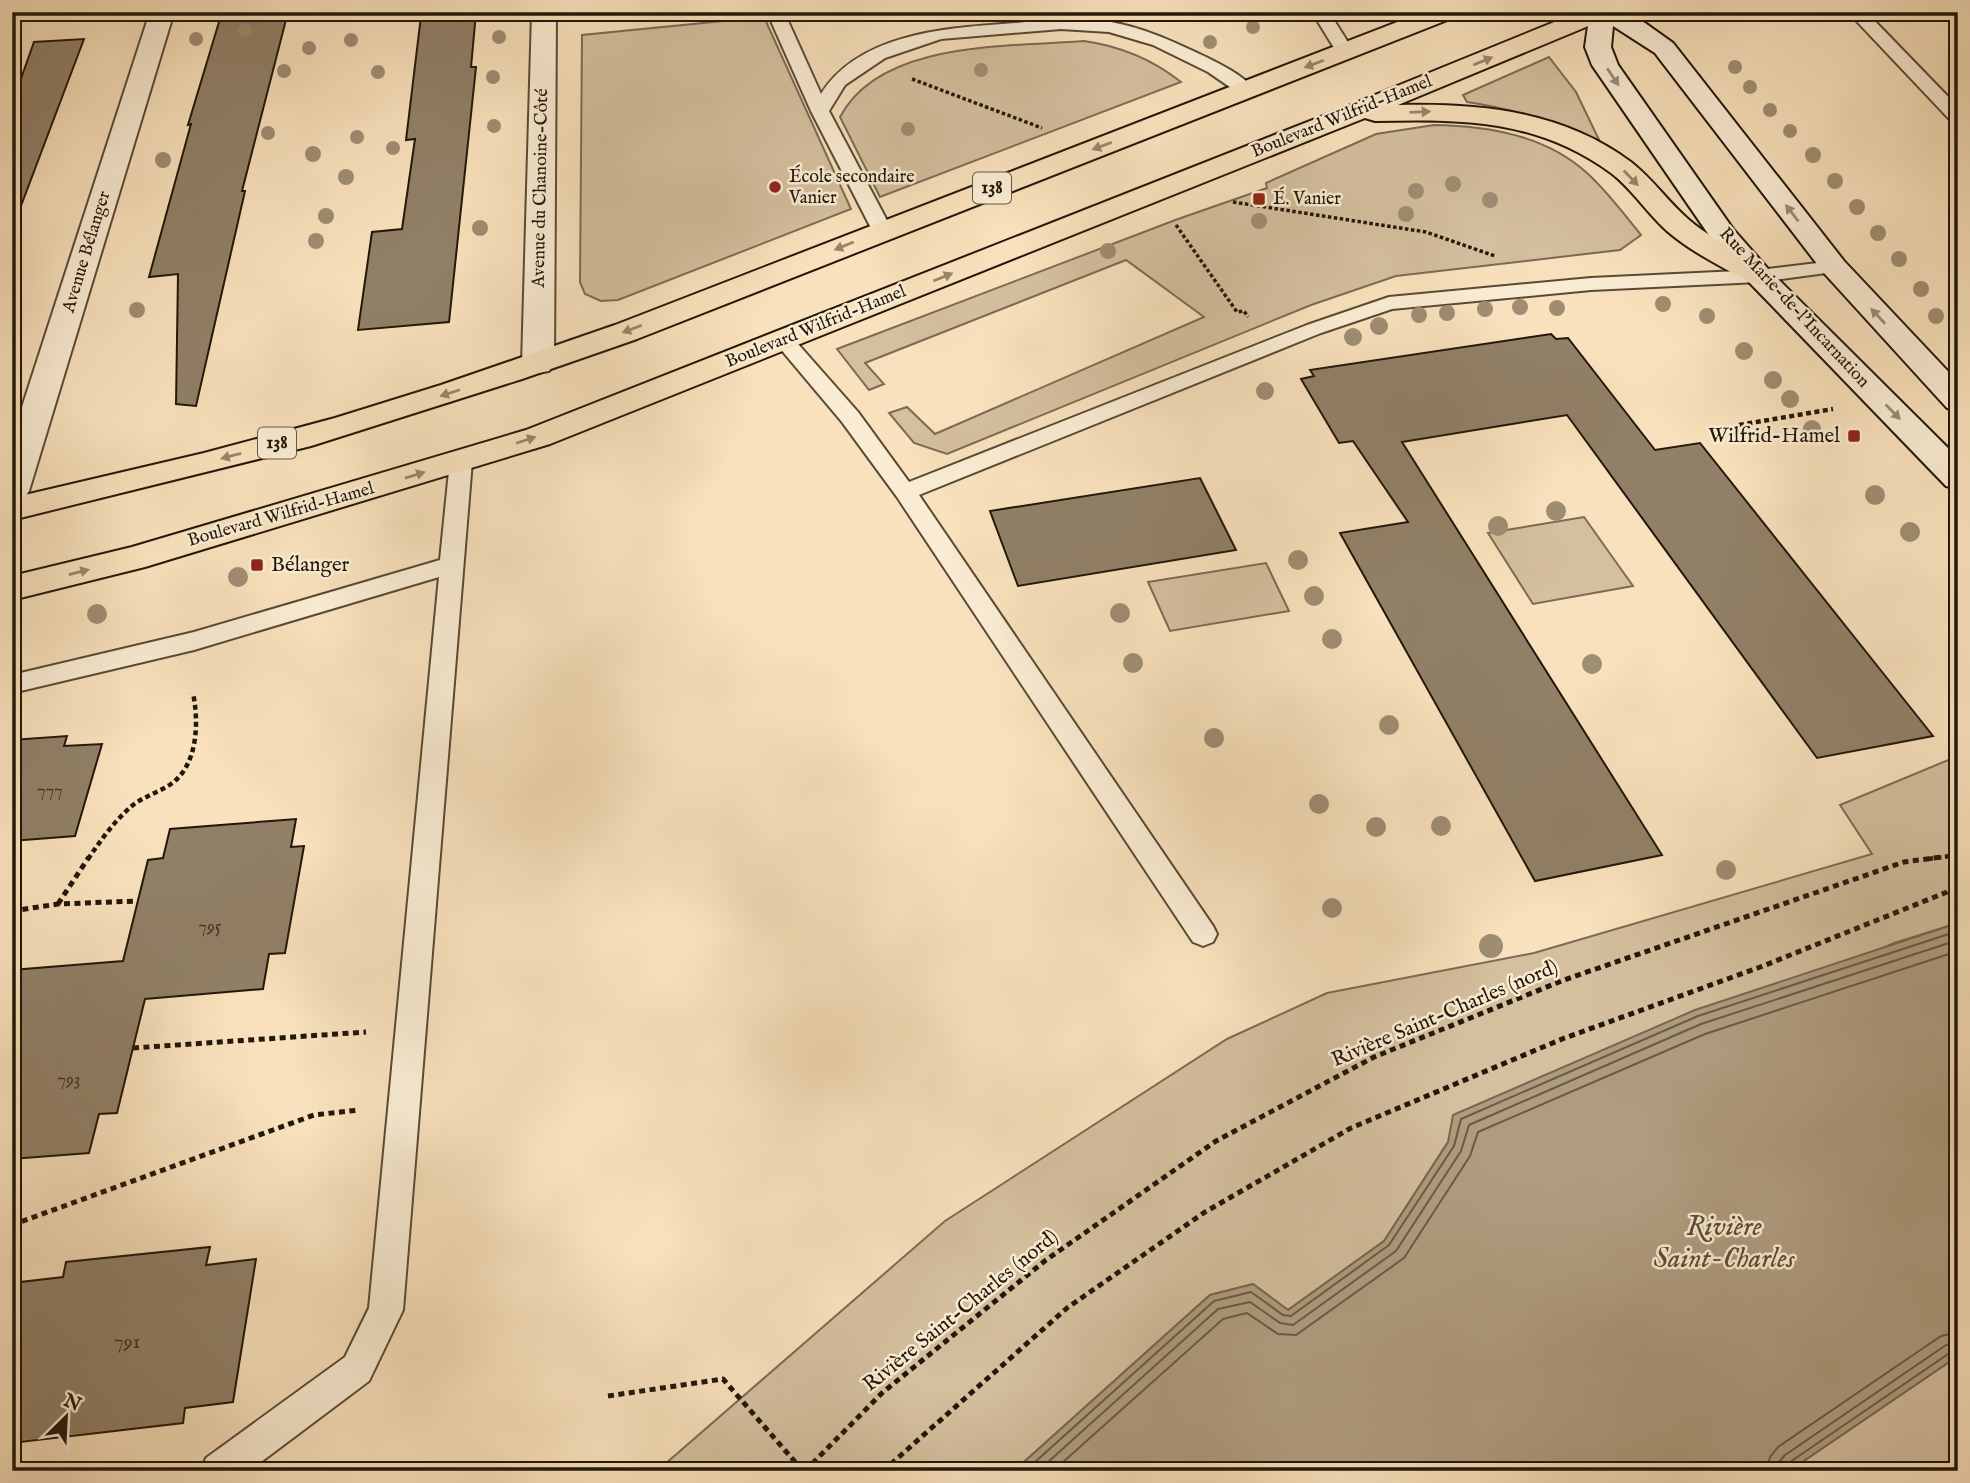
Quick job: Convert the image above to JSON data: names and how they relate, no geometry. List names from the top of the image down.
{
  "streets": {
    "main road": [
      "Boulevard Wilfrid-Hamel",
      "Avenue du Chanoine-Côté",
      "138",
      "Avenue Bélanger",
      "Rue Marie-de-l'Incarnation"
    ],
    "path": ["Rivière Saint-Charles (nord)"]
  },
  "crossings": [
    ["Boulevard Wilfrid-Hamel", "Rue Marie-de-l'Incarnation"],
    ["Avenue du Chanoine-Côté", "138"]
  ],
  "water": ["Rivière Saint-Charles"],
  "places": {
    "other": ["École secondaire Vanier"],
    "transit": ["É. Vanier", "Wilfrid-Hamel", "Bélanger"]
  },
  "house_numbers": [
    "777",
    "795",
    "793",
    "791"
  ],
  "north": "top right"
}
